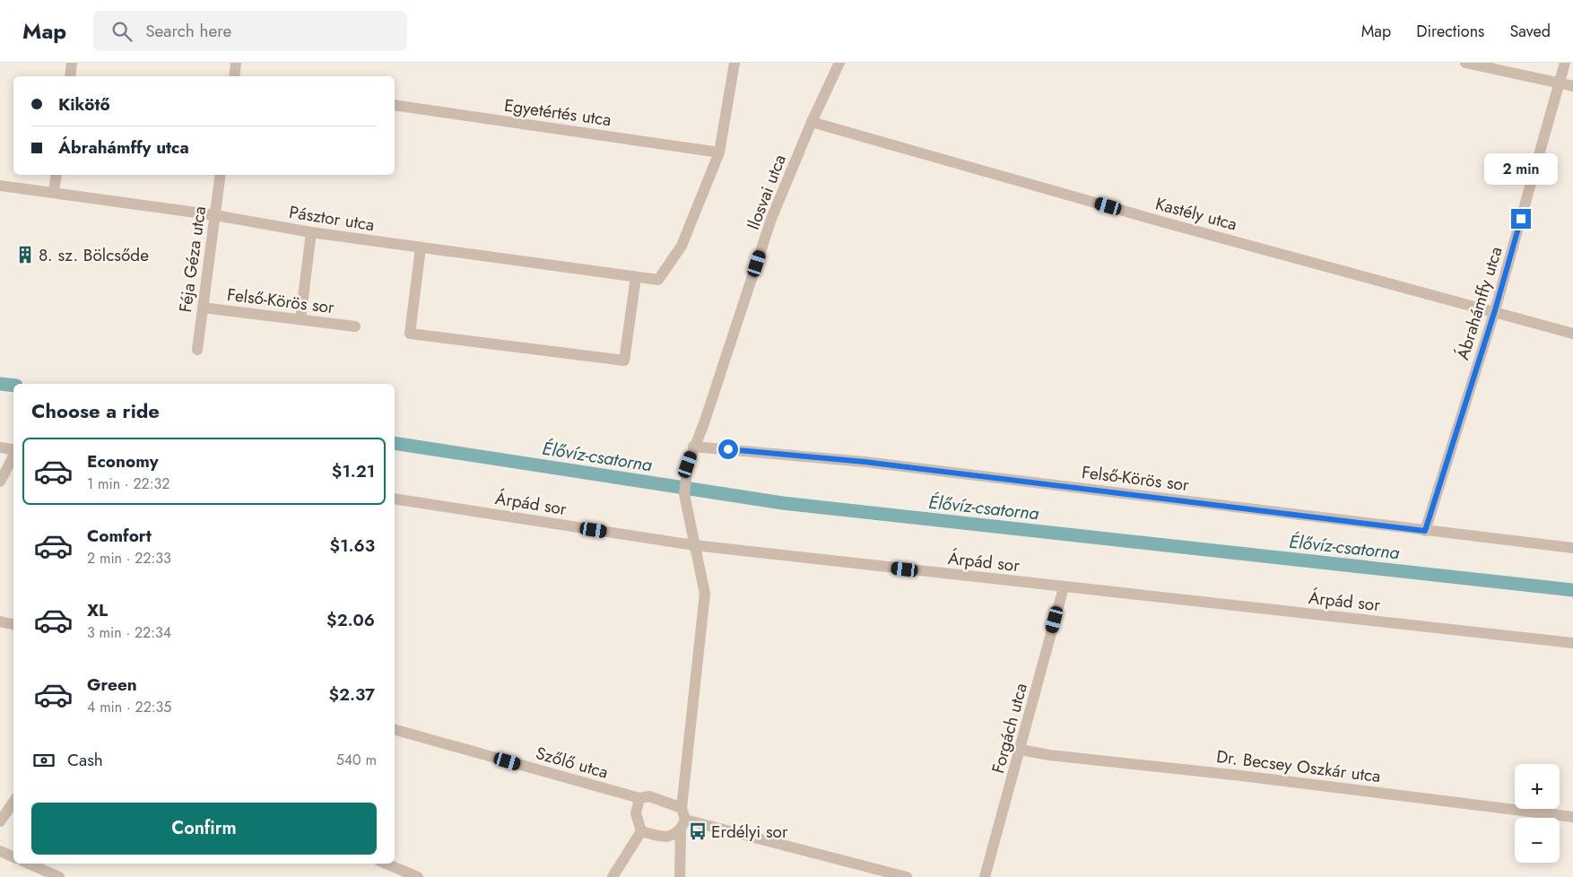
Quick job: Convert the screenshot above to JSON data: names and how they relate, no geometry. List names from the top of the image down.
{
  "streets": {
    "street": [
      "Egyetértés utca",
      "Ilosvai utca",
      "Kastély utca",
      "Pásztor utca",
      "Féja Géza utca",
      "Felső-Körös sor",
      "Ábrahámffy utca",
      "Árpád sor",
      "Forgách utca",
      "Szőlő utca",
      "Dr. Becsey Oszkár utca"
    ]
  },
  "crossings": [
    ["Egyetértés utca", "Pásztor utca"],
    ["Ilosvai utca", "Kastély utca"],
    ["Ilosvai utca", "Felső-Körös sor"],
    ["Ilosvai utca", "Árpád sor"],
    ["Kastély utca", "Ábrahámffy utca"],
    ["Pásztor utca", "Féja Géza utca"],
    ["Féja Géza utca", "Felső-Körös sor"],
    ["Felső-Körös sor", "Ábrahámffy utca"],
    ["Árpád sor", "Forgách utca"],
    ["Forgách utca", "Dr. Becsey Oszkár utca"]
  ],
  "water": ["Élővíz-csatorna"],
  "places": {
    "building": ["8. sz. Bölcsőde"],
    "bus stop": ["Erdélyi sor"]
  },
  "page": {
    "header": "Map",
    "search": "Search here",
    "nav": ["Map", "Directions", "Saved"],
    "banner": ["Kikötő", "Ábrahámffy utca"],
    "bubble": "2 min",
    "heading": "Choose a ride",
    "list": [
      {
        "name": "Economy",
        "note": "1 min · 22:32",
        "value": "$1.21"
      },
      {
        "name": "Comfort",
        "note": "2 min · 22:33",
        "value": "$1.63"
      },
      {
        "name": "XL",
        "note": "3 min · 22:34",
        "value": "$2.06"
      },
      {
        "name": "Green",
        "note": "4 min · 22:35",
        "value": "$2.37"
      }
    ],
    "pay": ["Cash", "540 m"],
    "map_buttons": ["+", "−"],
    "buttons": "Confirm"
  }
}
